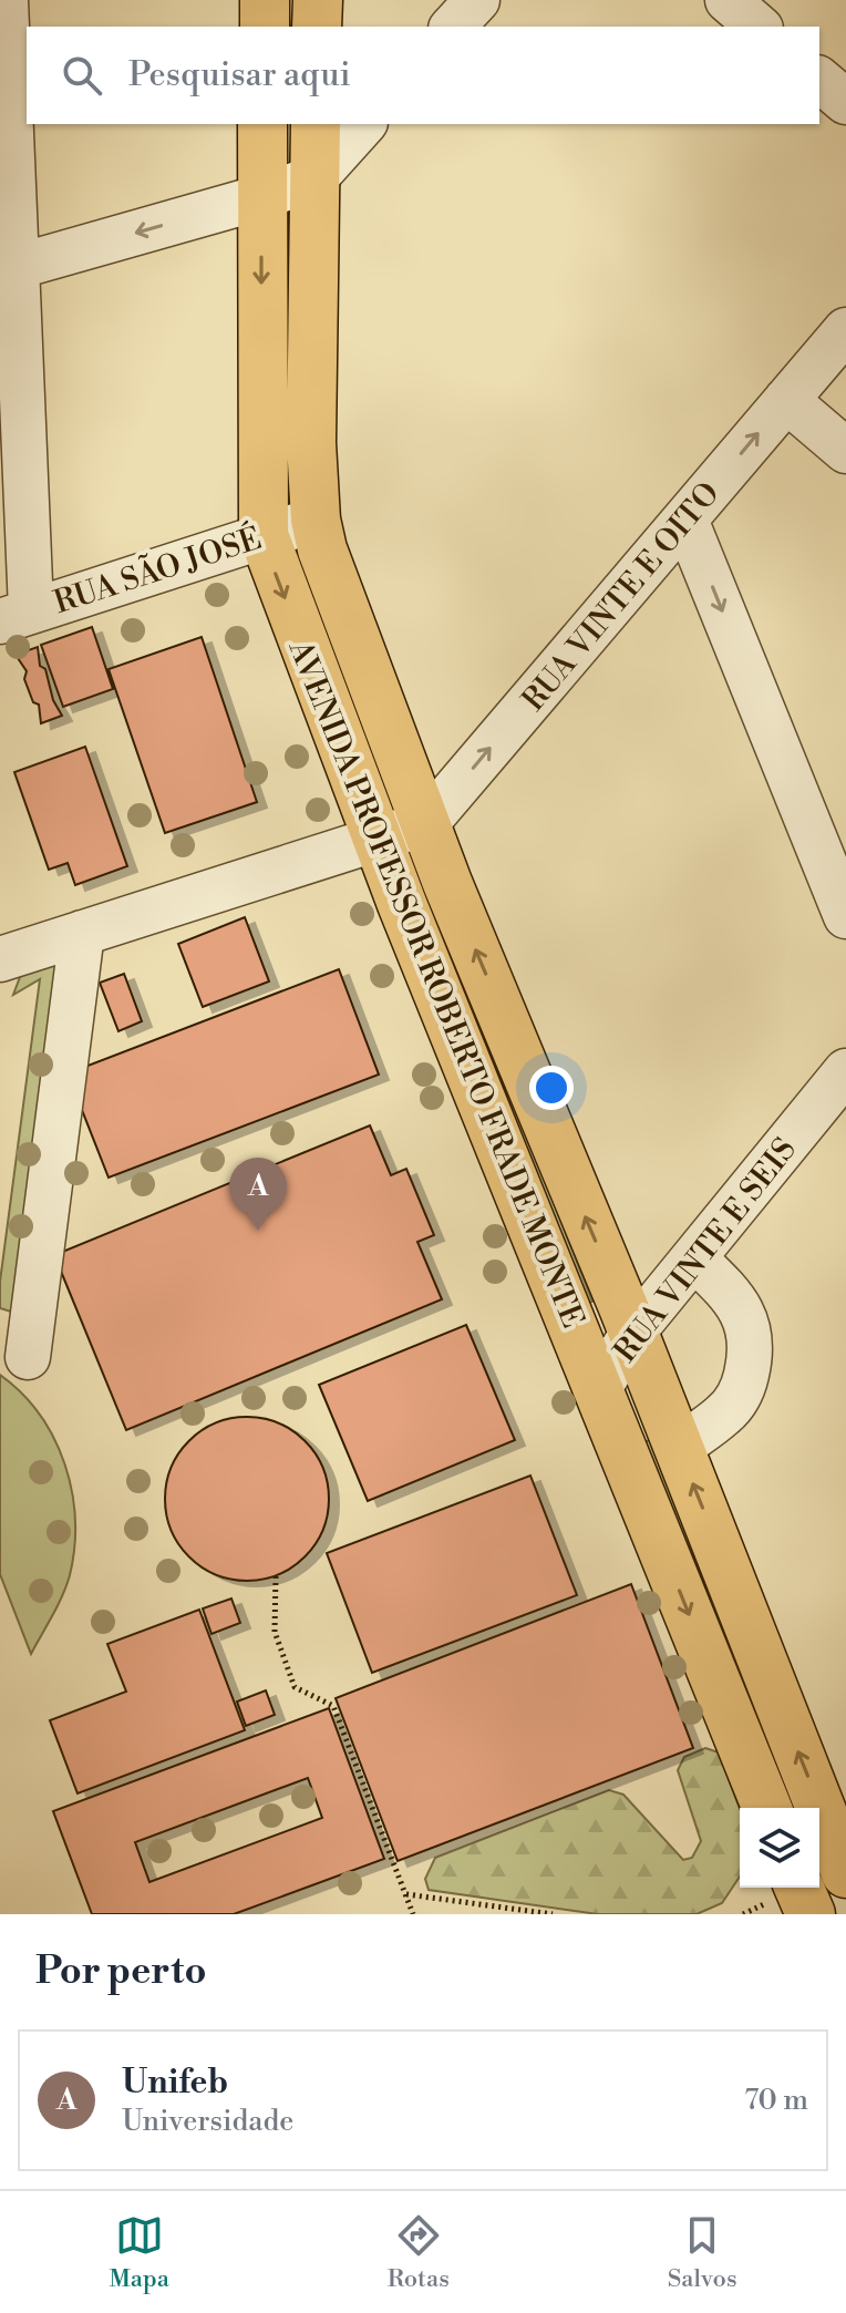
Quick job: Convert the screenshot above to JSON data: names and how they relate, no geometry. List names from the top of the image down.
{
  "streets": {
    "main road": ["AVENIDA PROFESSOR ROBERTO FRADE MONTE"],
    "street": ["RUA SÃO JOSÉ", "RUA VINTE E OITO", "RUA VINTE E SEIS"]
  },
  "crossings": [
    ["RUA SÃO JOSÉ", "AVENIDA PROFESSOR ROBERTO FRADE MONTE"],
    ["RUA VINTE E OITO", "AVENIDA PROFESSOR ROBERTO FRADE MONTE"],
    ["AVENIDA PROFESSOR ROBERTO FRADE MONTE", "RUA VINTE E SEIS"]
  ],
  "one_way": ["RUA VINTE E OITO"],
  "page": {
    "search": "Pesquisar aqui",
    "pins": "A",
    "heading": "Por perto",
    "list": [
      {
        "mark": "A",
        "name": "Unifeb",
        "note": "Universidade",
        "value": "70 m"
      }
    ],
    "nav": ["Mapa", "Rotas", "Salvos"]
  }
}
